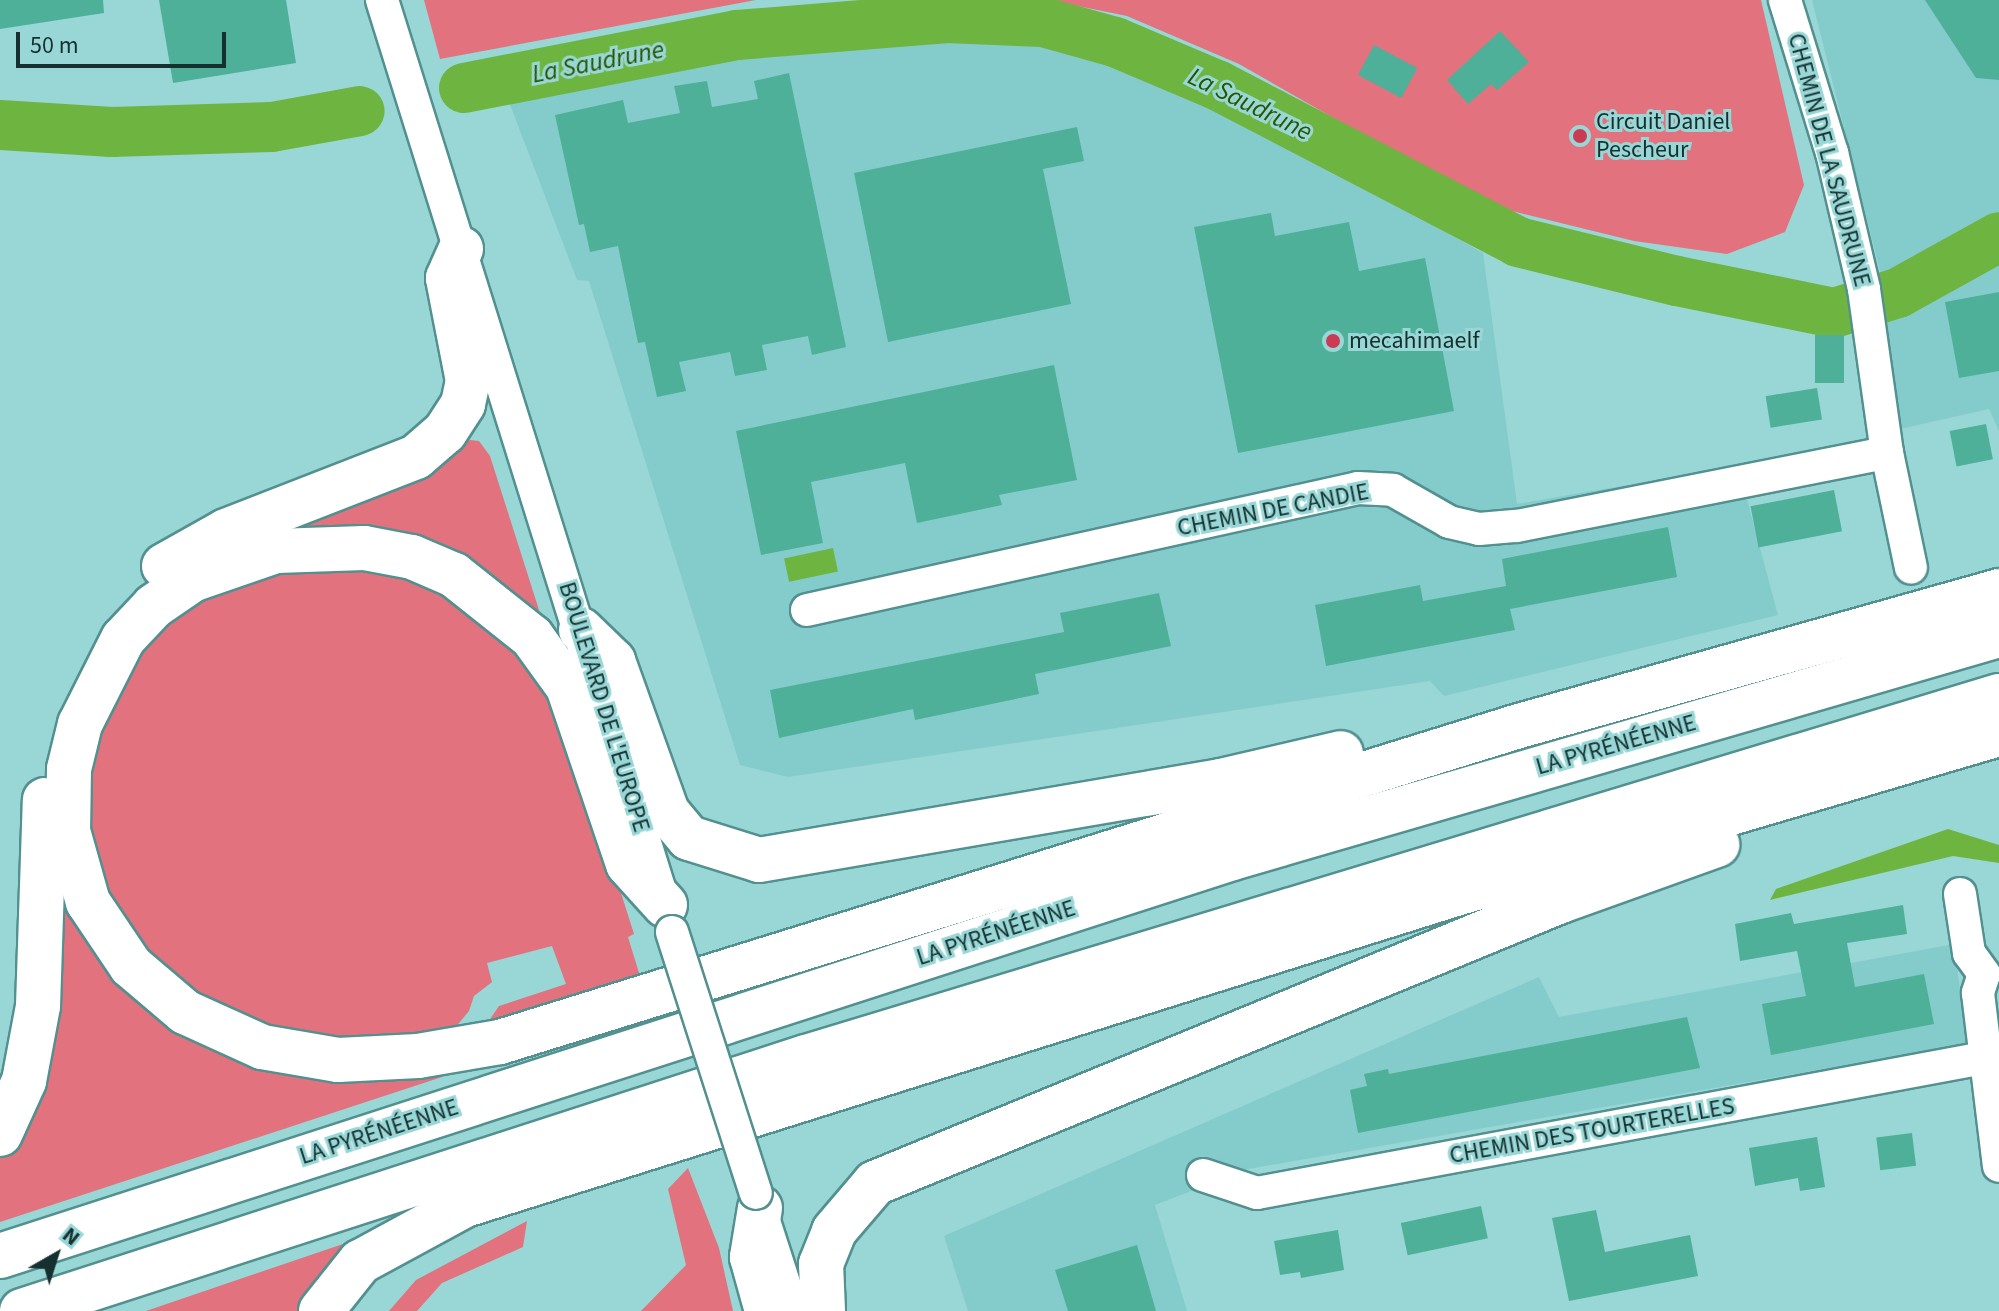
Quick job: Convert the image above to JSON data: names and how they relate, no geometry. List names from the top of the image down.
{
  "streets": {
    "highway": ["LA PYRÉNÉENNE"],
    "street": [
      "CHEMIN DE LA SAUDRUNE",
      "CHEMIN DE CANDIE",
      "BOULEVARD DE L'EUROPE",
      "CHEMIN DES TOURTERELLES"
    ]
  },
  "crossings": [
    ["CHEMIN DE LA SAUDRUNE", "CHEMIN DE CANDIE"]
  ],
  "water": ["La Saudrune"],
  "places": ["Circuit Daniel Pescheur", "mecahimaelf"],
  "scale_bar": "50 m",
  "north": "top right"
}
